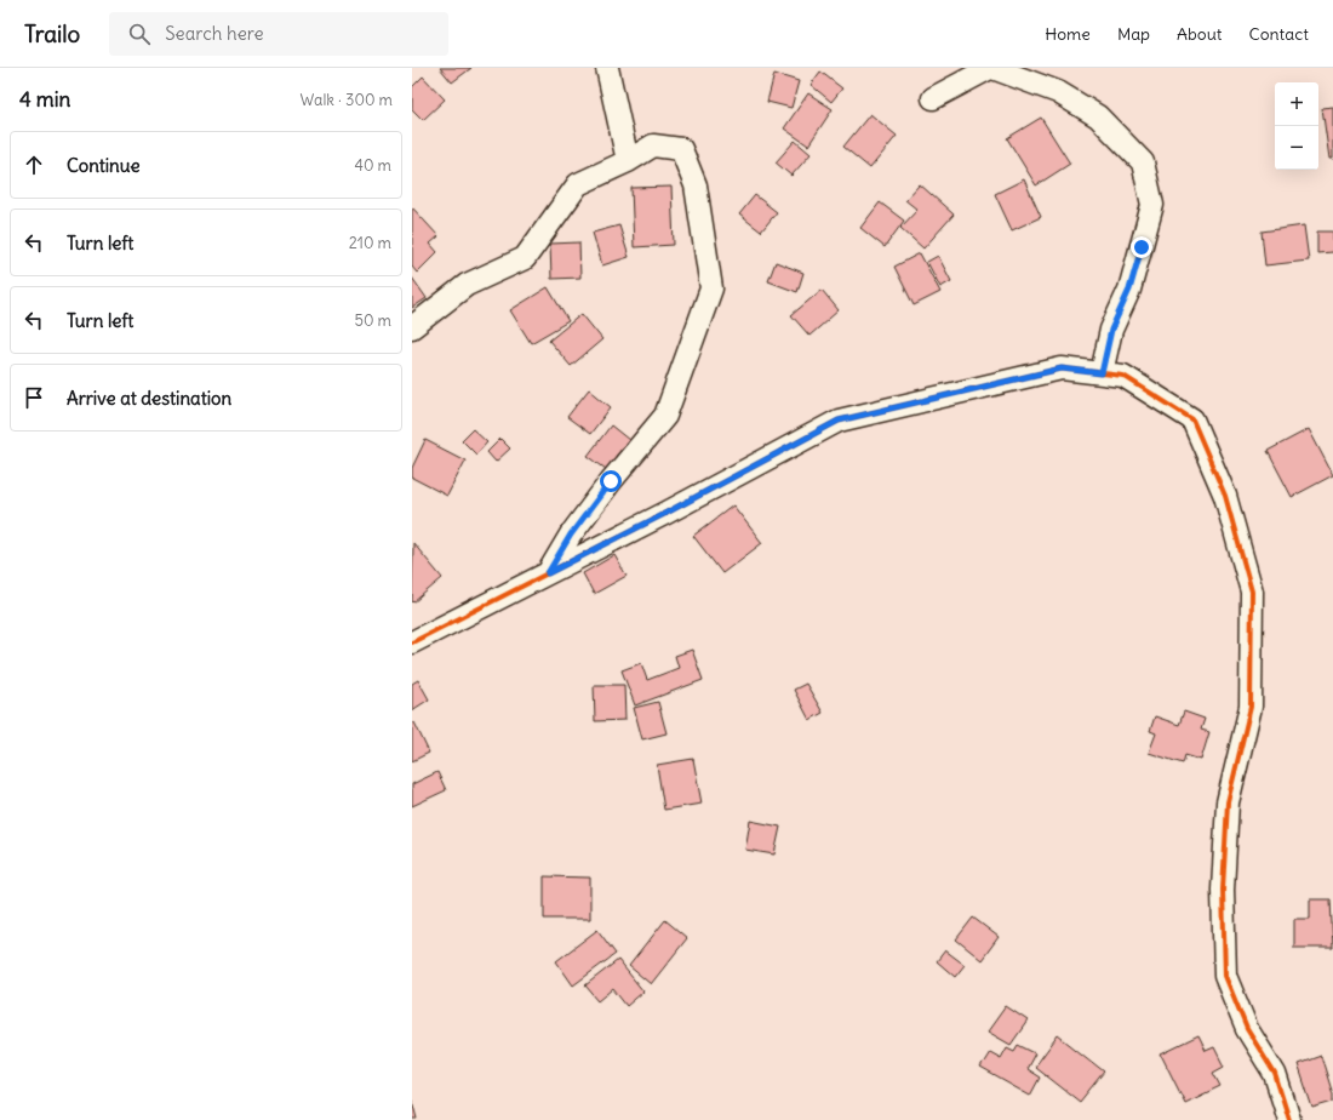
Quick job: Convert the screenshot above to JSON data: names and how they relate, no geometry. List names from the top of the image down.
{
  "page": {
    "header": "Trailo",
    "search": "Search here",
    "nav": [
      "Home",
      "Map",
      "About",
      "Contact"
    ],
    "heading": ["4 min", "Walk · 300 m"],
    "map_buttons": ["+", "−"],
    "list": [
      ["Continue", "40 m"],
      ["Turn left", "210 m"],
      ["Turn left", "50 m"],
      "Arrive at destination"
    ]
  }
}
